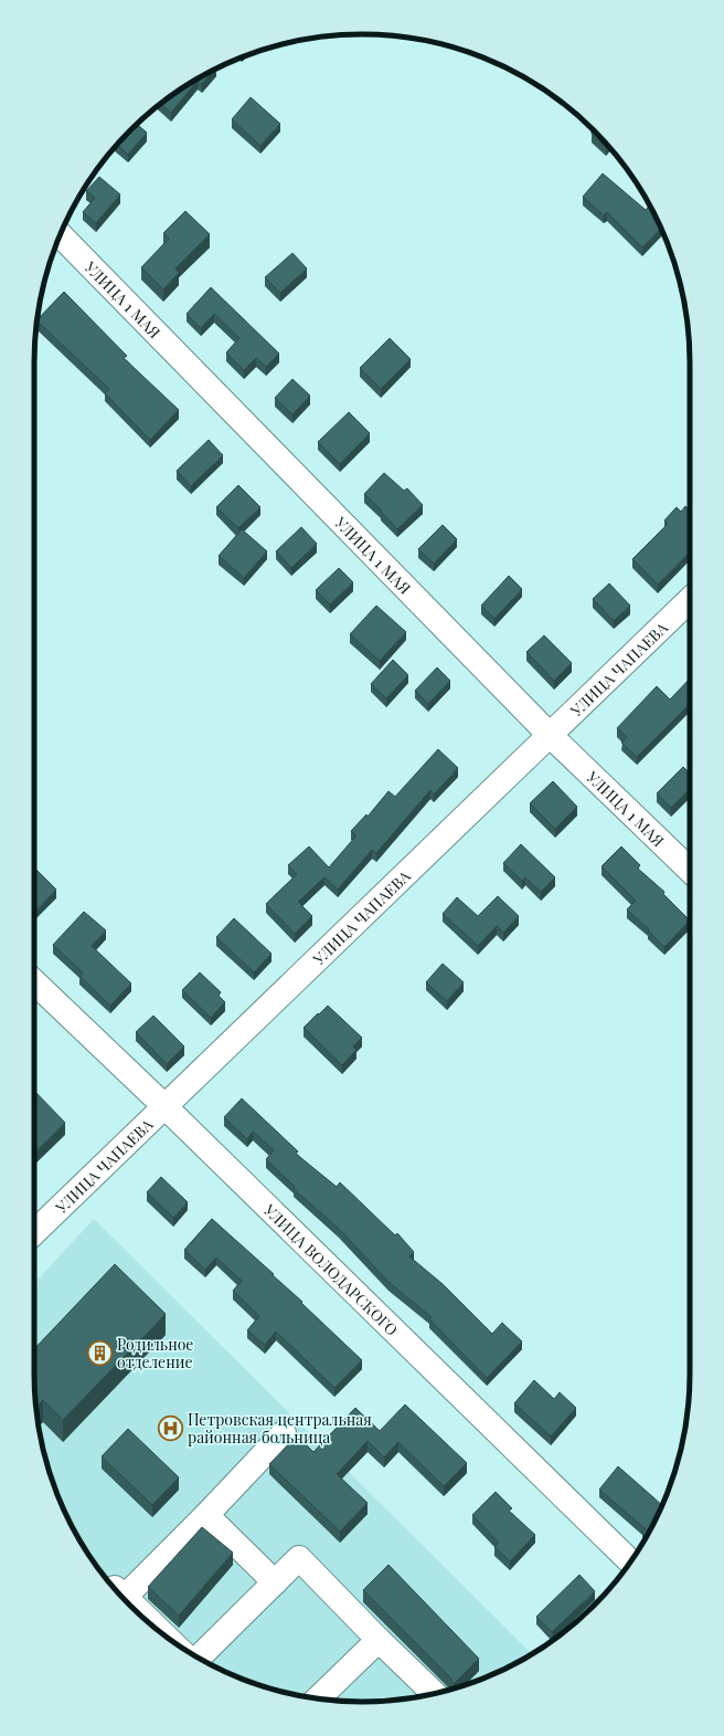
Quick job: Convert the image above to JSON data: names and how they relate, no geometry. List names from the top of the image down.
{
  "streets": {
    "street": ["УЛИЦА 1 МАЯ", "УЛИЦА ЧАПАЕВА", "УЛИЦА ВОЛОДАРСКОГО"]
  },
  "crossings": [
    ["УЛИЦА 1 МАЯ", "УЛИЦА ЧАПАЕВА"],
    ["УЛИЦА ЧАПАЕВА", "УЛИЦА ВОЛОДАРСКОГО"]
  ],
  "places": {
    "building": ["Родильное отделение"],
    "hospital": ["Петровская центральная районная больница"]
  }
}
